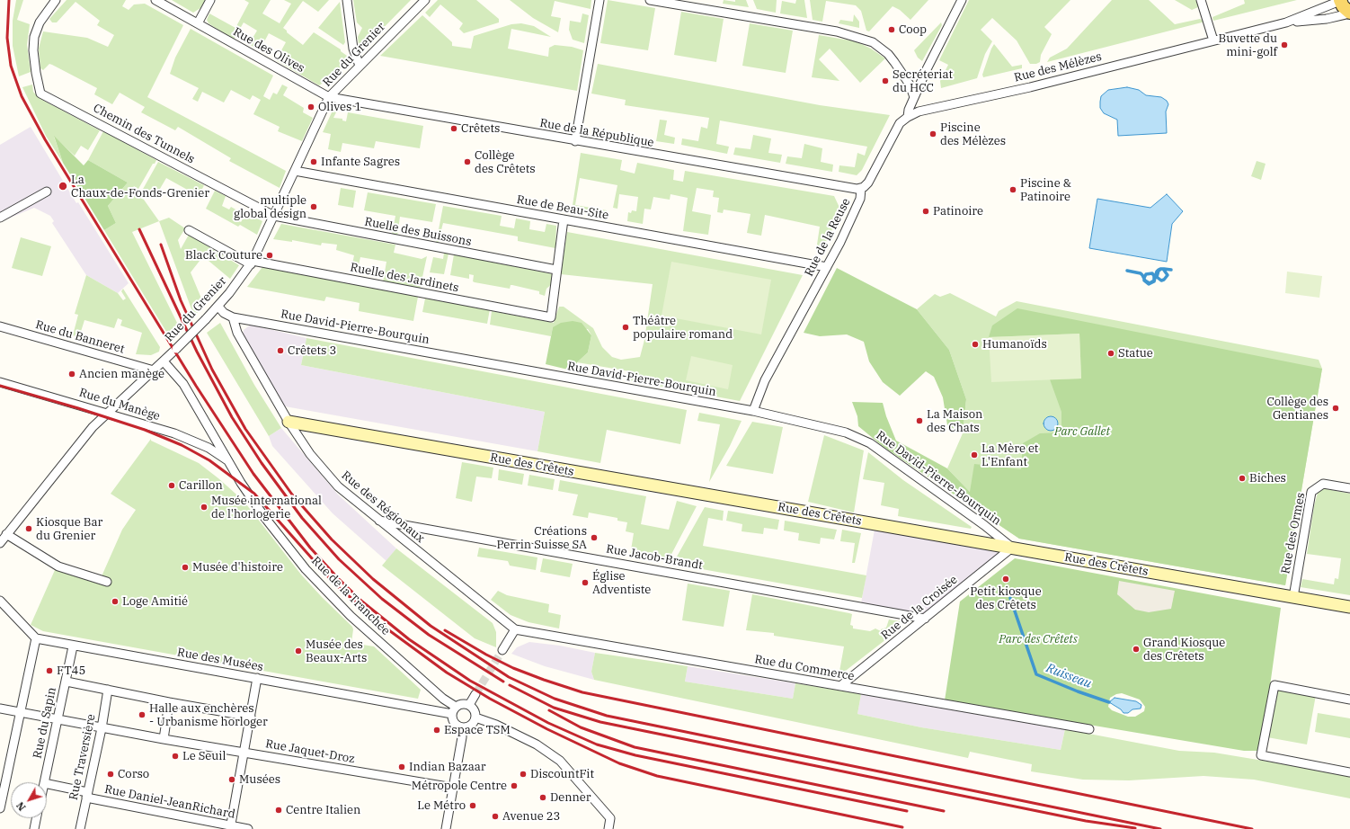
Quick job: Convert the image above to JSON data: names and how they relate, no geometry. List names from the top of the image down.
{
  "streets": {
    "street": [
      "Rue des Olives",
      "Rue du Grenier",
      "Rue des Mélèzes",
      "Rue de la République",
      "Chemin des Tunnels",
      "Rue de Beau-Site",
      "Ruelle des Buissons",
      "Rue de la Reuse",
      "Ruelle des Jardinets",
      "Rue David-Pierre-Bourquin",
      "Rue du Banneret",
      "Rue du Manège",
      "Rue des Crêtets",
      "Rue des Régionaux",
      "Rue des Ormes",
      "Rue Jacob-Brandt",
      "Rue de la Tranchée",
      "Rue de la Croisée",
      "Rue des Musées",
      "Rue du Commerce",
      "Rue du Sapin",
      "Rue Jaquet-Droz",
      "Rue Traversière",
      "Rue Daniel-JeanRichard"
    ]
  },
  "crossings": [
    ["Rue des Olives", "Rue du Grenier"],
    ["Rue des Olives", "Rue de la République"],
    ["Rue du Grenier", "Rue de la République"],
    ["Rue du Grenier", "Chemin des Tunnels"],
    ["Rue du Grenier", "Rue de Beau-Site"],
    ["Rue du Grenier", "Ruelle des Buissons"],
    ["Rue du Grenier", "Ruelle des Jardinets"],
    ["Rue du Grenier", "Rue du Banneret"],
    ["Rue du Grenier", "Rue du Manège"],
    ["Rue du Grenier", "Rue de la Tranchée"],
    ["Rue des Mélèzes", "Rue de la Reuse"],
    ["Rue de la République", "Rue de la Reuse"],
    ["Chemin des Tunnels", "Ruelle des Buissons"],
    ["Rue de Beau-Site", "Rue de la Reuse"],
    ["Ruelle des Buissons", "Ruelle des Jardinets"],
    ["Rue de la Reuse", "Rue David-Pierre-Bourquin"],
    ["Rue David-Pierre-Bourquin", "Rue des Crêtets"],
    ["Rue David-Pierre-Bourquin", "Rue des Régionaux"],
    ["Rue David-Pierre-Bourquin", "Rue de la Croisée"],
    ["Rue du Manège", "Rue de la Tranchée"],
    ["Rue des Crêtets", "Rue des Régionaux"],
    ["Rue des Crêtets", "Rue des Ormes"],
    ["Rue des Crêtets", "Rue de la Croisée"],
    ["Rue des Régionaux", "Rue Jacob-Brandt"],
    ["Rue des Régionaux", "Rue du Commerce"],
    ["Rue Jacob-Brandt", "Rue de la Croisée"],
    ["Rue de la Tranchée", "Rue des Musées"],
    ["Rue de la Croisée", "Rue du Commerce"],
    ["Rue des Musées", "Rue du Sapin"],
    ["Rue du Sapin", "Rue Jaquet-Droz"],
    ["Rue Jaquet-Droz", "Rue Traversière"],
    ["Rue Traversière", "Rue Daniel-JeanRichard"]
  ],
  "water": ["Ruisseau"],
  "parks": ["Parc Gallet", "Parc des Crêtets"],
  "places": [
    "Coop",
    "Buvette du mini-golf",
    "Secréteriat du HCC",
    "Olives 1",
    "Crêtets",
    "Piscine des Mélèzes",
    "Infante Sagres",
    "Collège des Crêtets",
    "La Chaux-de-Fonds-Grenier",
    "Piscine & Patinoire",
    "multiple global design",
    "Patinoire",
    "Black Couture",
    "Théâtre populaire romand",
    "Humanoïds",
    "Crêtets 3",
    "Statue",
    "Ancien manège",
    "Collège des Gentianes",
    "La Maison des Chats",
    "La Mère et L'Enfant",
    "Biches",
    "Carillon",
    "Musée international de l'horlogerie",
    "Kiosque Bar du Grenier",
    "Créations Perrin Suisse SA",
    "Musée d'histoire",
    "Petit kiosque des Crêtets",
    "Église Adventiste",
    "Loge Amitié",
    "Grand Kiosque des Crêtets",
    "Musée des Beaux-Arts",
    "FT45",
    "Halle aux enchères - Urbanisme horloger",
    "Espace TSM",
    "Le Seuil",
    "Indian Bazaar",
    "Corso",
    "DiscountFit",
    "Musées",
    "Métropole Centre",
    "Denner",
    "Le Métro",
    "Centre Italien",
    "Avenue 23"
  ],
  "north": "bottom left"
}
